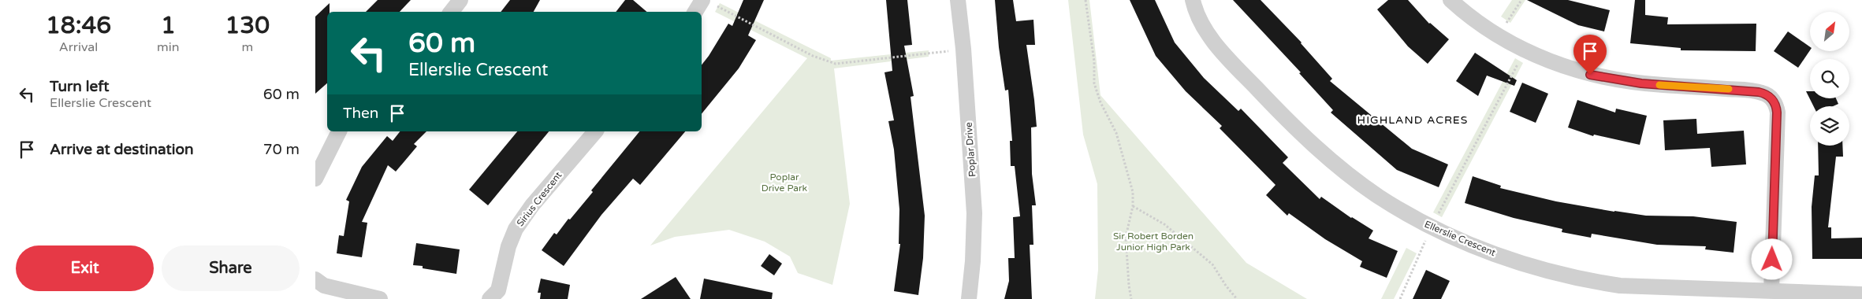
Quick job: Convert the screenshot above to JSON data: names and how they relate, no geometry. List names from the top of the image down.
{
  "streets": {
    "street": ["Poplar Drive", "Sirius Crescent", "Ellerslie Crescent"]
  },
  "districts": ["HIGHLAND ACRES"],
  "parks": ["Poplar Drive Park", "Sir Robert Borden Junior High Park"],
  "north": "top right",
  "page": {
    "eta": [
      "18:46",
      "Arrival",
      "1",
      "min",
      "130",
      "m"
    ],
    "turn": ["60 m", "Ellerslie Crescent"],
    "list": [
      {
        "name": "Turn left",
        "note": "Ellerslie Crescent",
        "value": "60 m"
      },
      {
        "name": "Arrive at destination",
        "value": "70 m"
      }
    ],
    "then": "Then",
    "buttons": ["Exit", "Share"]
  }
}
